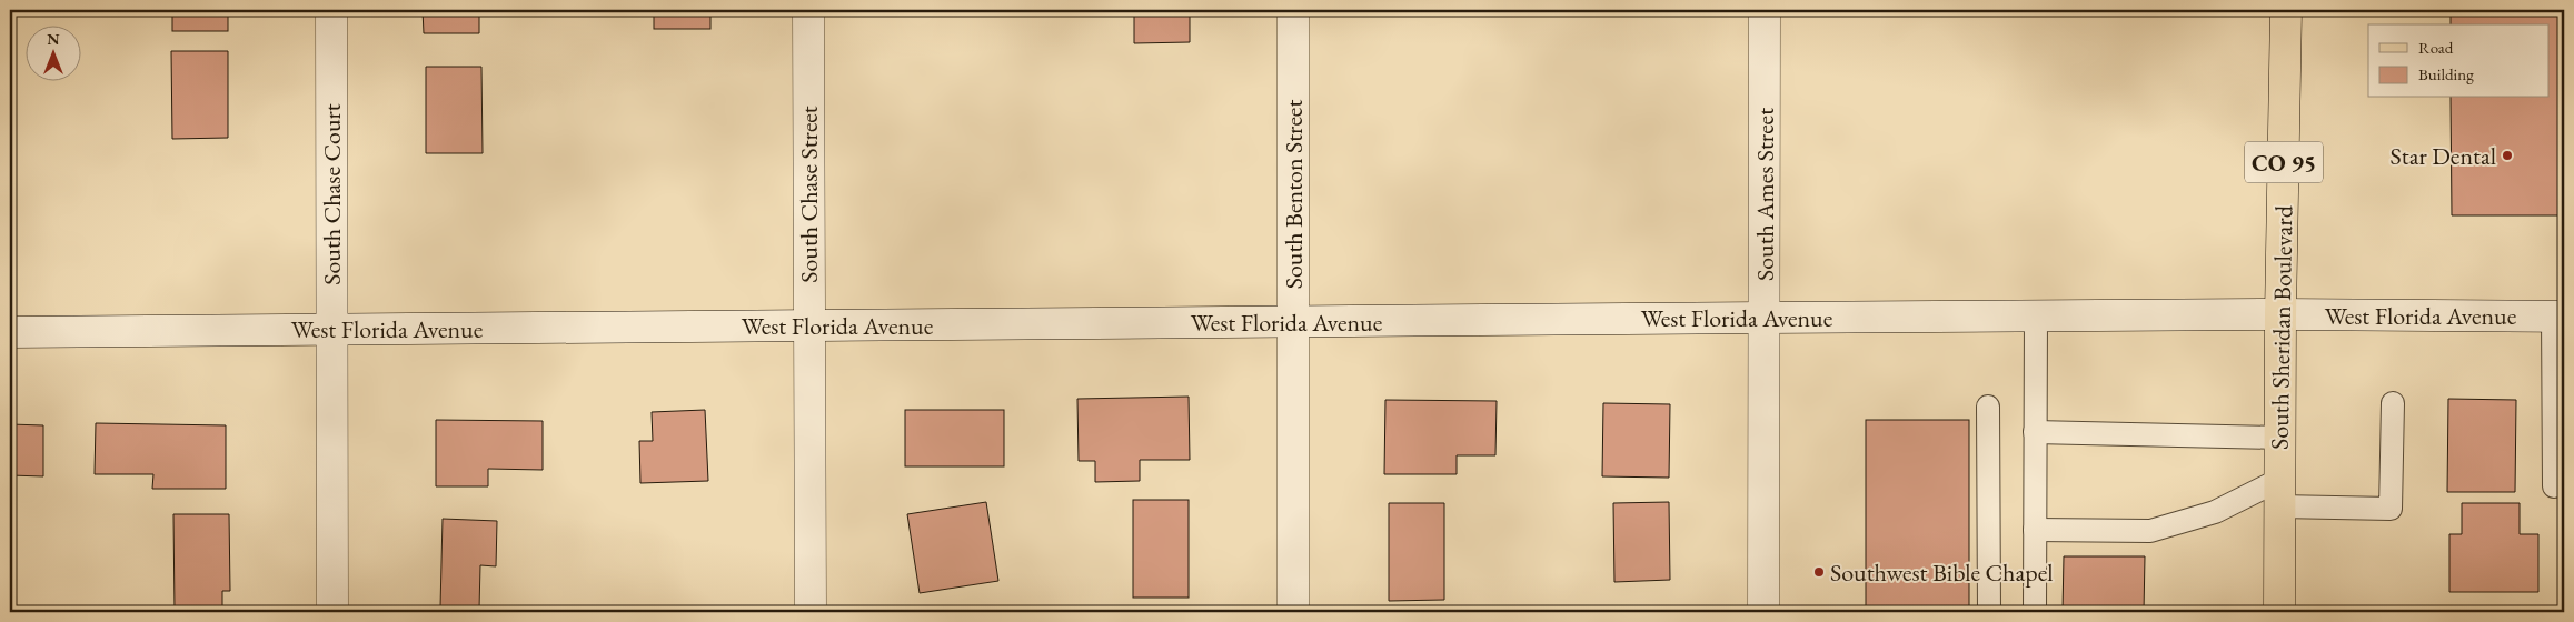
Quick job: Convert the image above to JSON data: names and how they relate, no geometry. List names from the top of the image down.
{
  "streets": {
    "main road": ["CO 95", "South Sheridan Boulevard"],
    "street": [
      "South Chase Court",
      "South Chase Street",
      "South Benton Street",
      "South Ames Street",
      "West Florida Avenue"
    ]
  },
  "crossings": [
    ["South Chase Court", "West Florida Avenue"],
    ["South Chase Street", "West Florida Avenue"],
    ["South Benton Street", "West Florida Avenue"],
    ["South Ames Street", "West Florida Avenue"],
    ["West Florida Avenue", "South Sheridan Boulevard"]
  ],
  "places": ["Star Dental", "Southwest Bible Chapel"],
  "legend": ["Road", "Building"],
  "north": "top"
}
